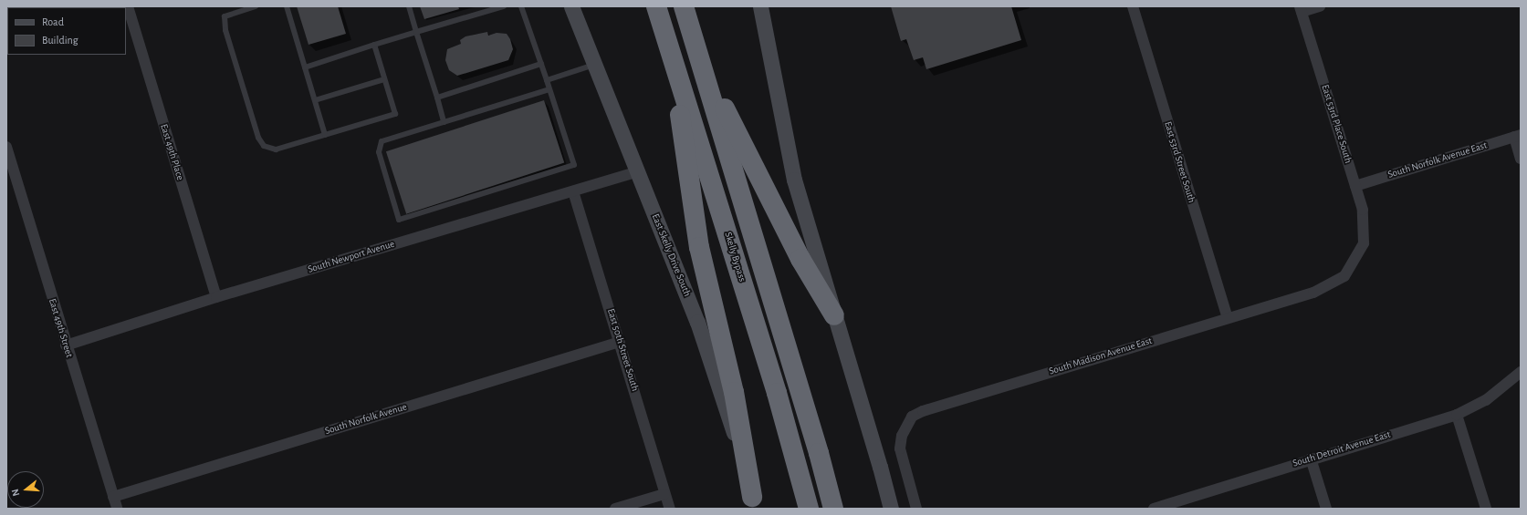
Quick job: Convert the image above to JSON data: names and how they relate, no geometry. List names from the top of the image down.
{
  "streets": {
    "highway": ["Skelly Bypass"],
    "main road": ["East Skelly Drive South"],
    "street": [
      "East 53rd Place South",
      "East 49th Place",
      "South Norfolk Avenue East",
      "East 53rd Street South",
      "South Newport Avenue",
      "East 49th Street",
      "East 50th Street South",
      "South Madison Avenue East",
      "South Norfolk Avenue",
      "South Detroit Avenue East"
    ]
  },
  "crossings": [
    ["East 53rd Place South", "South Norfolk Avenue East"],
    ["East 53rd Place South", "South Madison Avenue East"],
    ["East 49th Place", "South Newport Avenue"],
    ["East 53rd Street South", "South Madison Avenue East"],
    ["East Skelly Drive South", "South Newport Avenue"],
    ["South Newport Avenue", "East 49th Street"],
    ["South Newport Avenue", "East 50th Street South"],
    ["East 49th Street", "South Norfolk Avenue"],
    ["East 50th Street South", "South Norfolk Avenue"]
  ],
  "legend": ["Road", "Building"],
  "north": "left"
}
